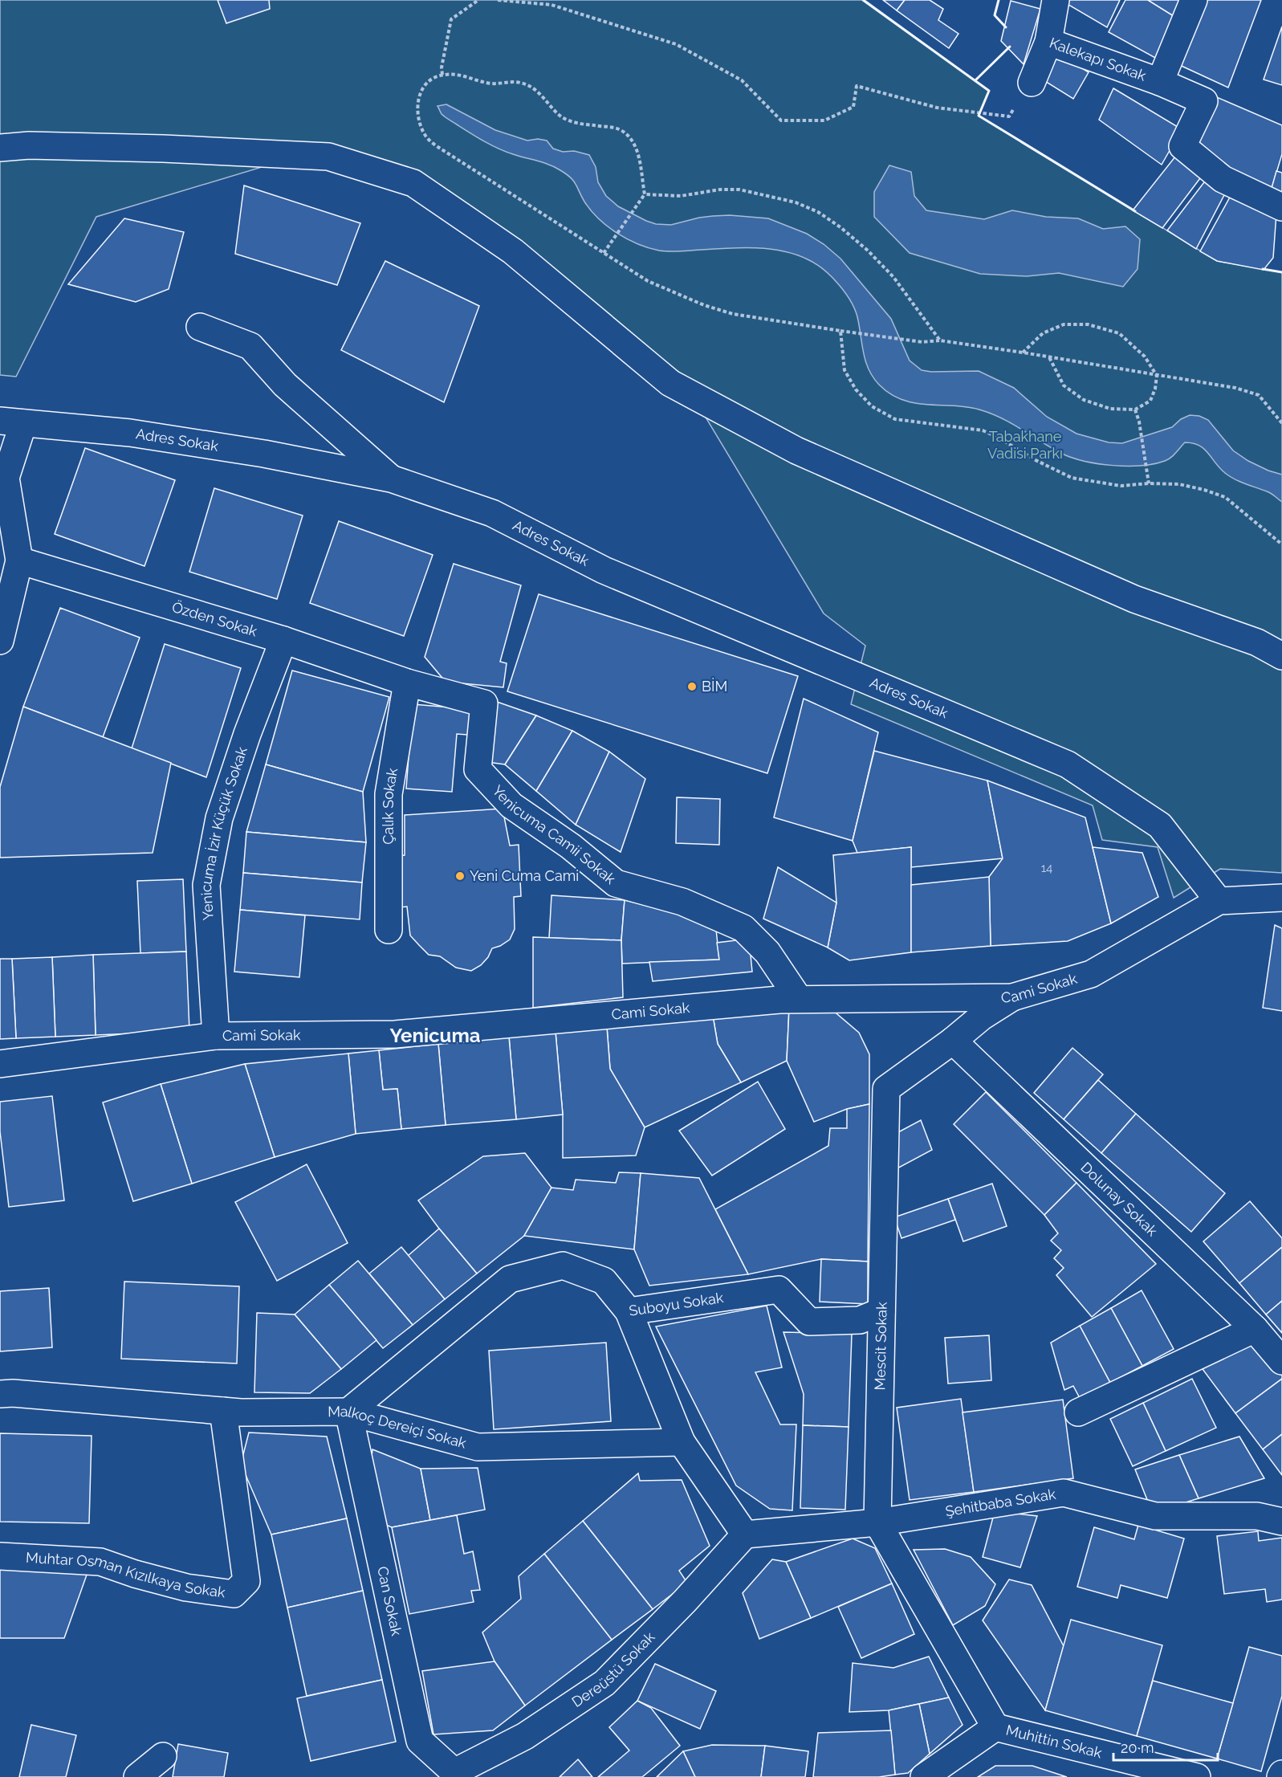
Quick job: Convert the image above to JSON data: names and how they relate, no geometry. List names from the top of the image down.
{
  "streets": {
    "street": [
      "Kalekapı Sokak",
      "Adres Sokak",
      "Özden Sokak",
      "Çalık Sokak",
      "Yenicuma Camii Sokak",
      "Yenicuma İzir Küçük Sokak",
      "Cami Sokak",
      "Dolunay Sokak",
      "Suboyu Sokak",
      "Mescit Sokak",
      "Malkoç Dereiçi Sokak",
      "Şehitbaba Sokak",
      "Muhtar Osman Kızılkaya Sokak",
      "Can Sokak",
      "Dereüstü Sokak",
      "Muhittin Sokak"
    ]
  },
  "crossings": [
    ["Adres Sokak", "Özden Sokak"],
    ["Adres Sokak", "Cami Sokak"],
    ["Özden Sokak", "Çalık Sokak"],
    ["Özden Sokak", "Yenicuma Camii Sokak"],
    ["Özden Sokak", "Yenicuma İzir Küçük Sokak"],
    ["Çalık Sokak", "Yenicuma Camii Sokak"],
    ["Yenicuma Camii Sokak", "Cami Sokak"],
    ["Yenicuma İzir Küçük Sokak", "Cami Sokak"],
    ["Cami Sokak", "Mescit Sokak"],
    ["Dolunay Sokak", "Mescit Sokak"],
    ["Suboyu Sokak", "Mescit Sokak"],
    ["Suboyu Sokak", "Malkoç Dereiçi Sokak"],
    ["Suboyu Sokak", "Can Sokak"],
    ["Mescit Sokak", "Şehitbaba Sokak"],
    ["Malkoç Dereiçi Sokak", "Muhtar Osman Kızılkaya Sokak"],
    ["Malkoç Dereiçi Sokak", "Can Sokak"],
    ["Şehitbaba Sokak", "Dereüstü Sokak"],
    ["Can Sokak", "Dereüstü Sokak"]
  ],
  "districts": ["Yenicuma"],
  "parks": ["Tabakhane Vadisi Parkı"],
  "places": ["BİM", "Yeni Cuma Cami"],
  "house_numbers": ["14"],
  "scale_bar": "20 m"
}
